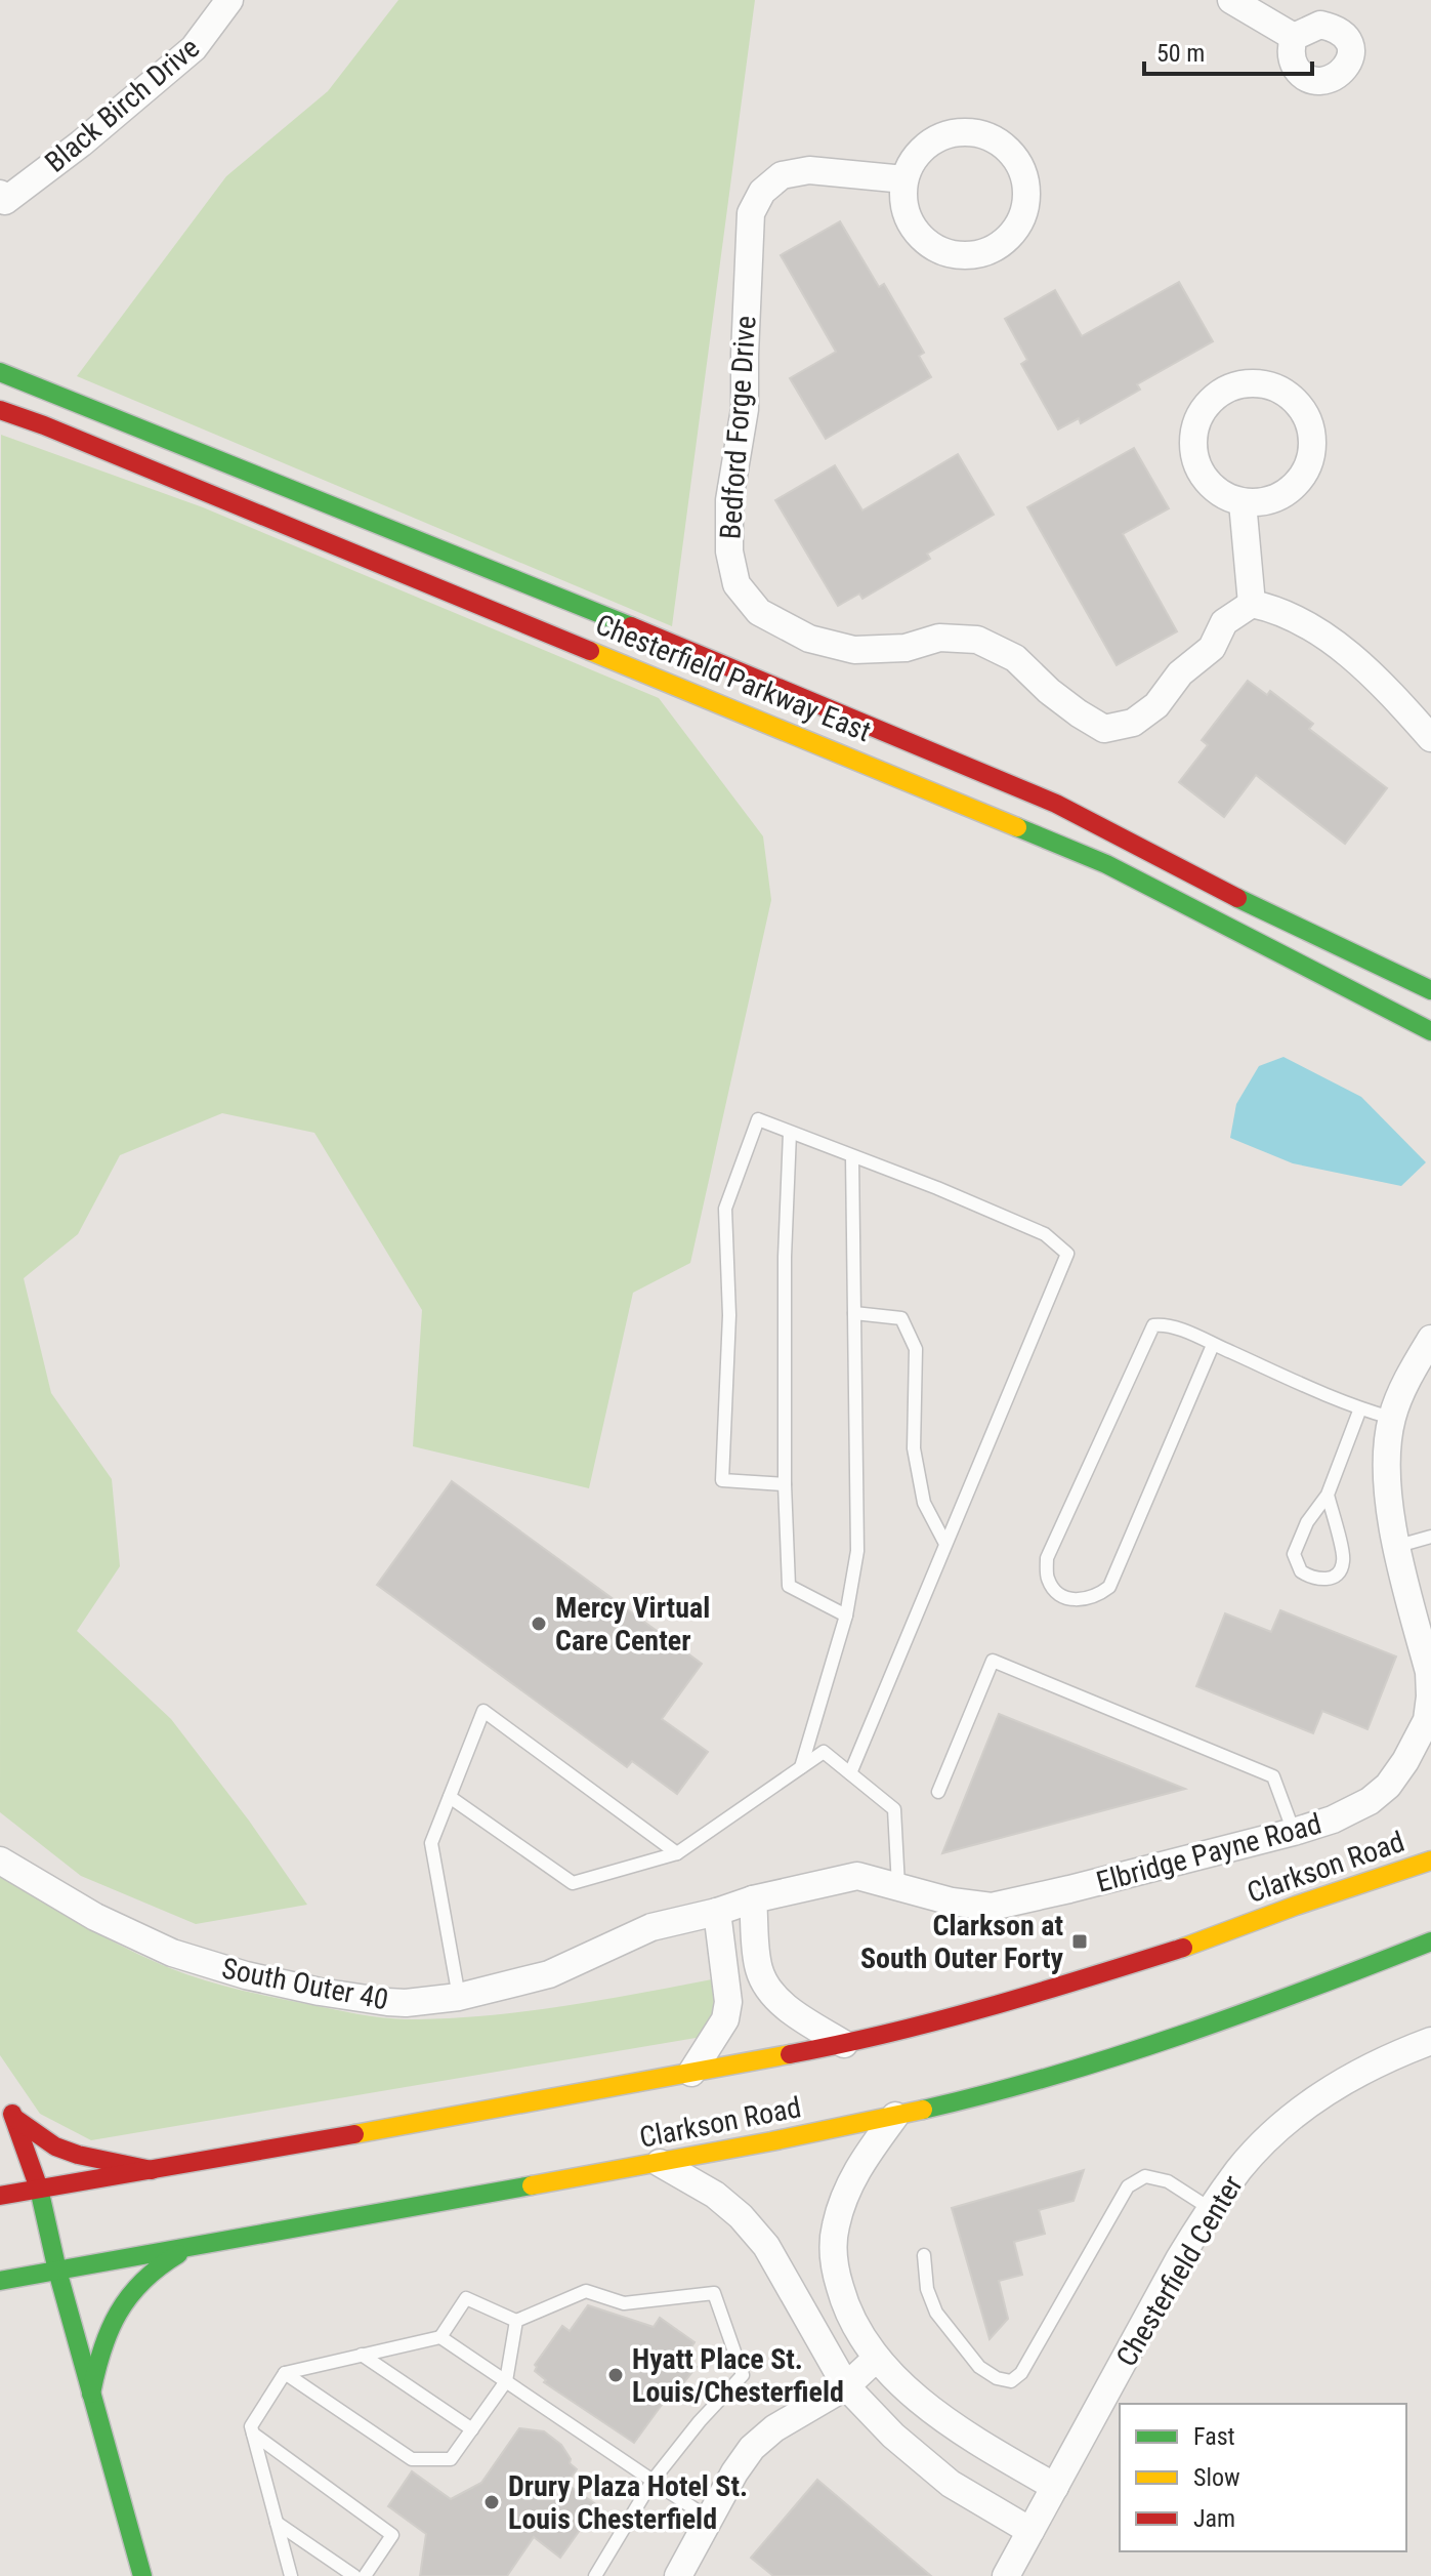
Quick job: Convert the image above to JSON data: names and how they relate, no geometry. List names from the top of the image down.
{
  "streets": {
    "main road": ["Chesterfield Parkway East", "Clarkson Road"],
    "street": [
      "Black Birch Drive",
      "Bedford Forge Drive",
      "Elbridge Payne Road",
      "South Outer 40",
      "Chesterfield Center"
    ]
  },
  "crossings": [
    ["Elbridge Payne Road", "South Outer 40"]
  ],
  "places": {
    "other": ["Mercy Virtual Care Center", "Hyatt Place St. Louis/Chesterfield", "Drury Plaza Hotel St. Louis Chesterfield"],
    "transit": ["Clarkson at South Outer Forty"]
  },
  "legend": ["Fast", "Slow", "Jam"],
  "scale_bar": "50 m"
}
